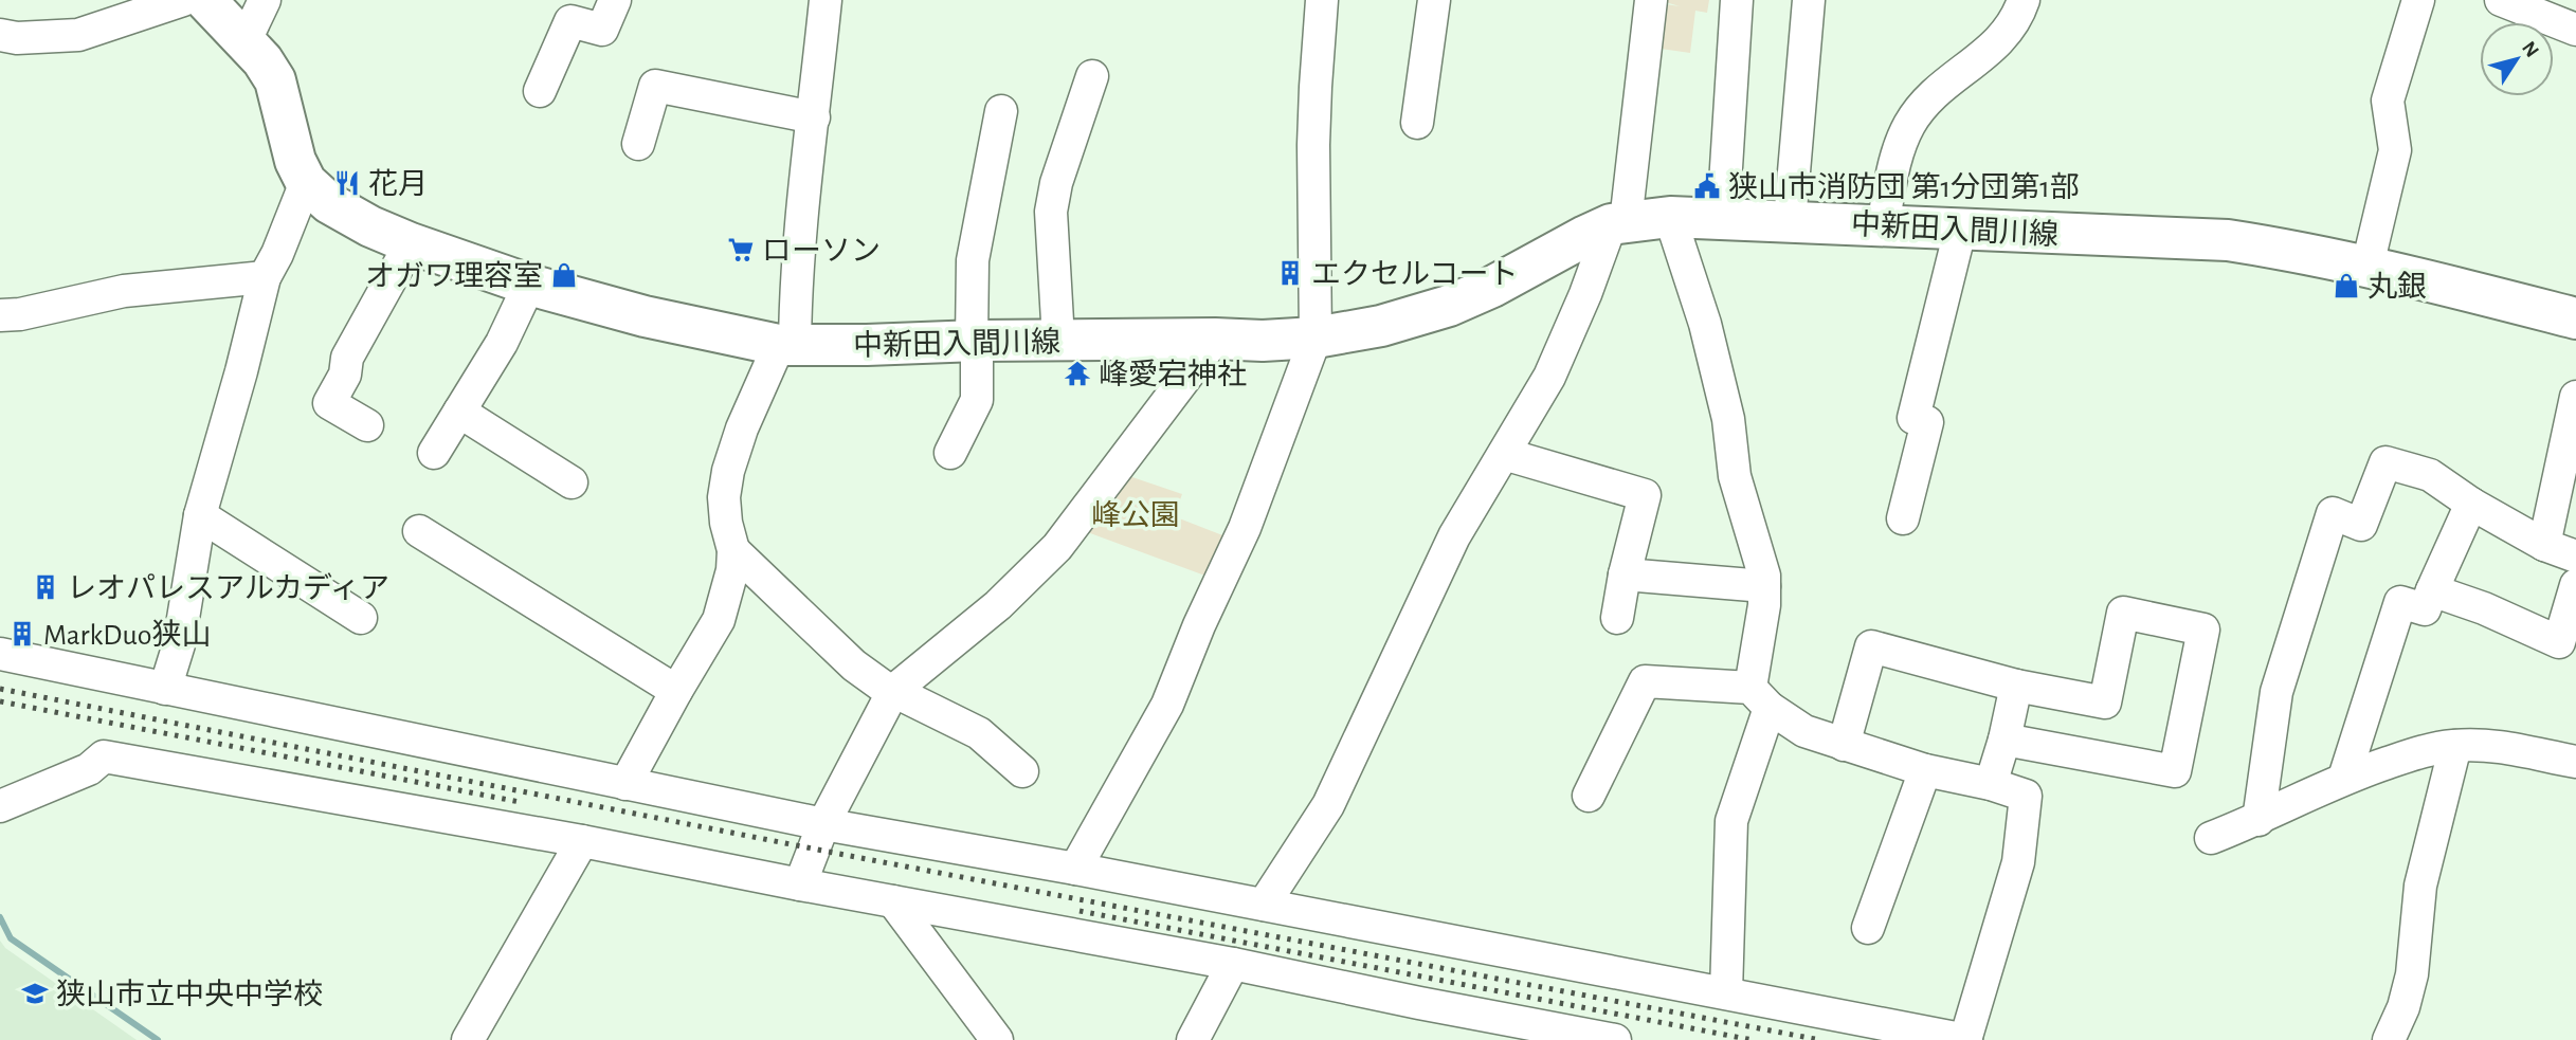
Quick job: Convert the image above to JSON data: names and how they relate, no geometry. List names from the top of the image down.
{
  "streets": {
    "main road": ["中新田入間川線"]
  },
  "parks": ["峰公園"],
  "places": {
    "restaurant": ["花月"],
    "public building": ["狭山市消防団 第1分団第1部"],
    "supermarket": ["ローソン"],
    "building": ["エクセルコート", "レオパレスアルカディア", "MarkDuo狭山"],
    "shop": ["オガワ理容室", "丸銀"],
    "temple": ["峰愛宕神社"],
    "school or university": ["狭山市立中央中学校"]
  },
  "north": "top right"
}
